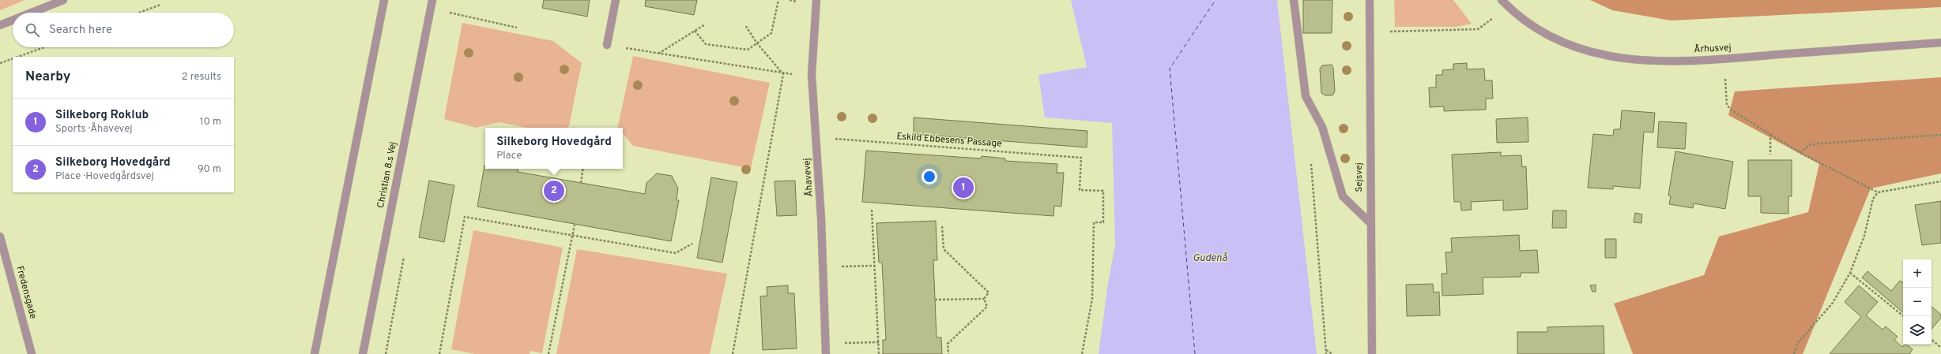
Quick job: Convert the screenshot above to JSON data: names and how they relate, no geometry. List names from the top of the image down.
{
  "streets": {
    "street": [
      "Århusvej",
      "Christian 8.s Vej",
      "Åhavevej",
      "Sejsvej",
      "Fredensgade"
    ],
    "path": ["Eskild Ebbesens Passage"]
  },
  "crossings": [
    ["Eskild Ebbesens Passage", "Åhavevej"]
  ],
  "water": ["Gudenå"],
  "page": {
    "search": "Search here",
    "heading": ["Nearby", "2 results"],
    "list": [
      {
        "mark": "1",
        "name": "Silkeborg Roklub",
        "note": "Sports · Åhavevej",
        "value": "10 m"
      },
      {
        "mark": "2",
        "name": "Silkeborg Hovedgård",
        "note": "Place · Hovedgårdsvej",
        "value": "90 m"
      }
    ],
    "popup": ["Silkeborg Hovedgård", "Place"],
    "pins": ["1", "2"],
    "map_buttons": ["+", "−"]
  }
}
